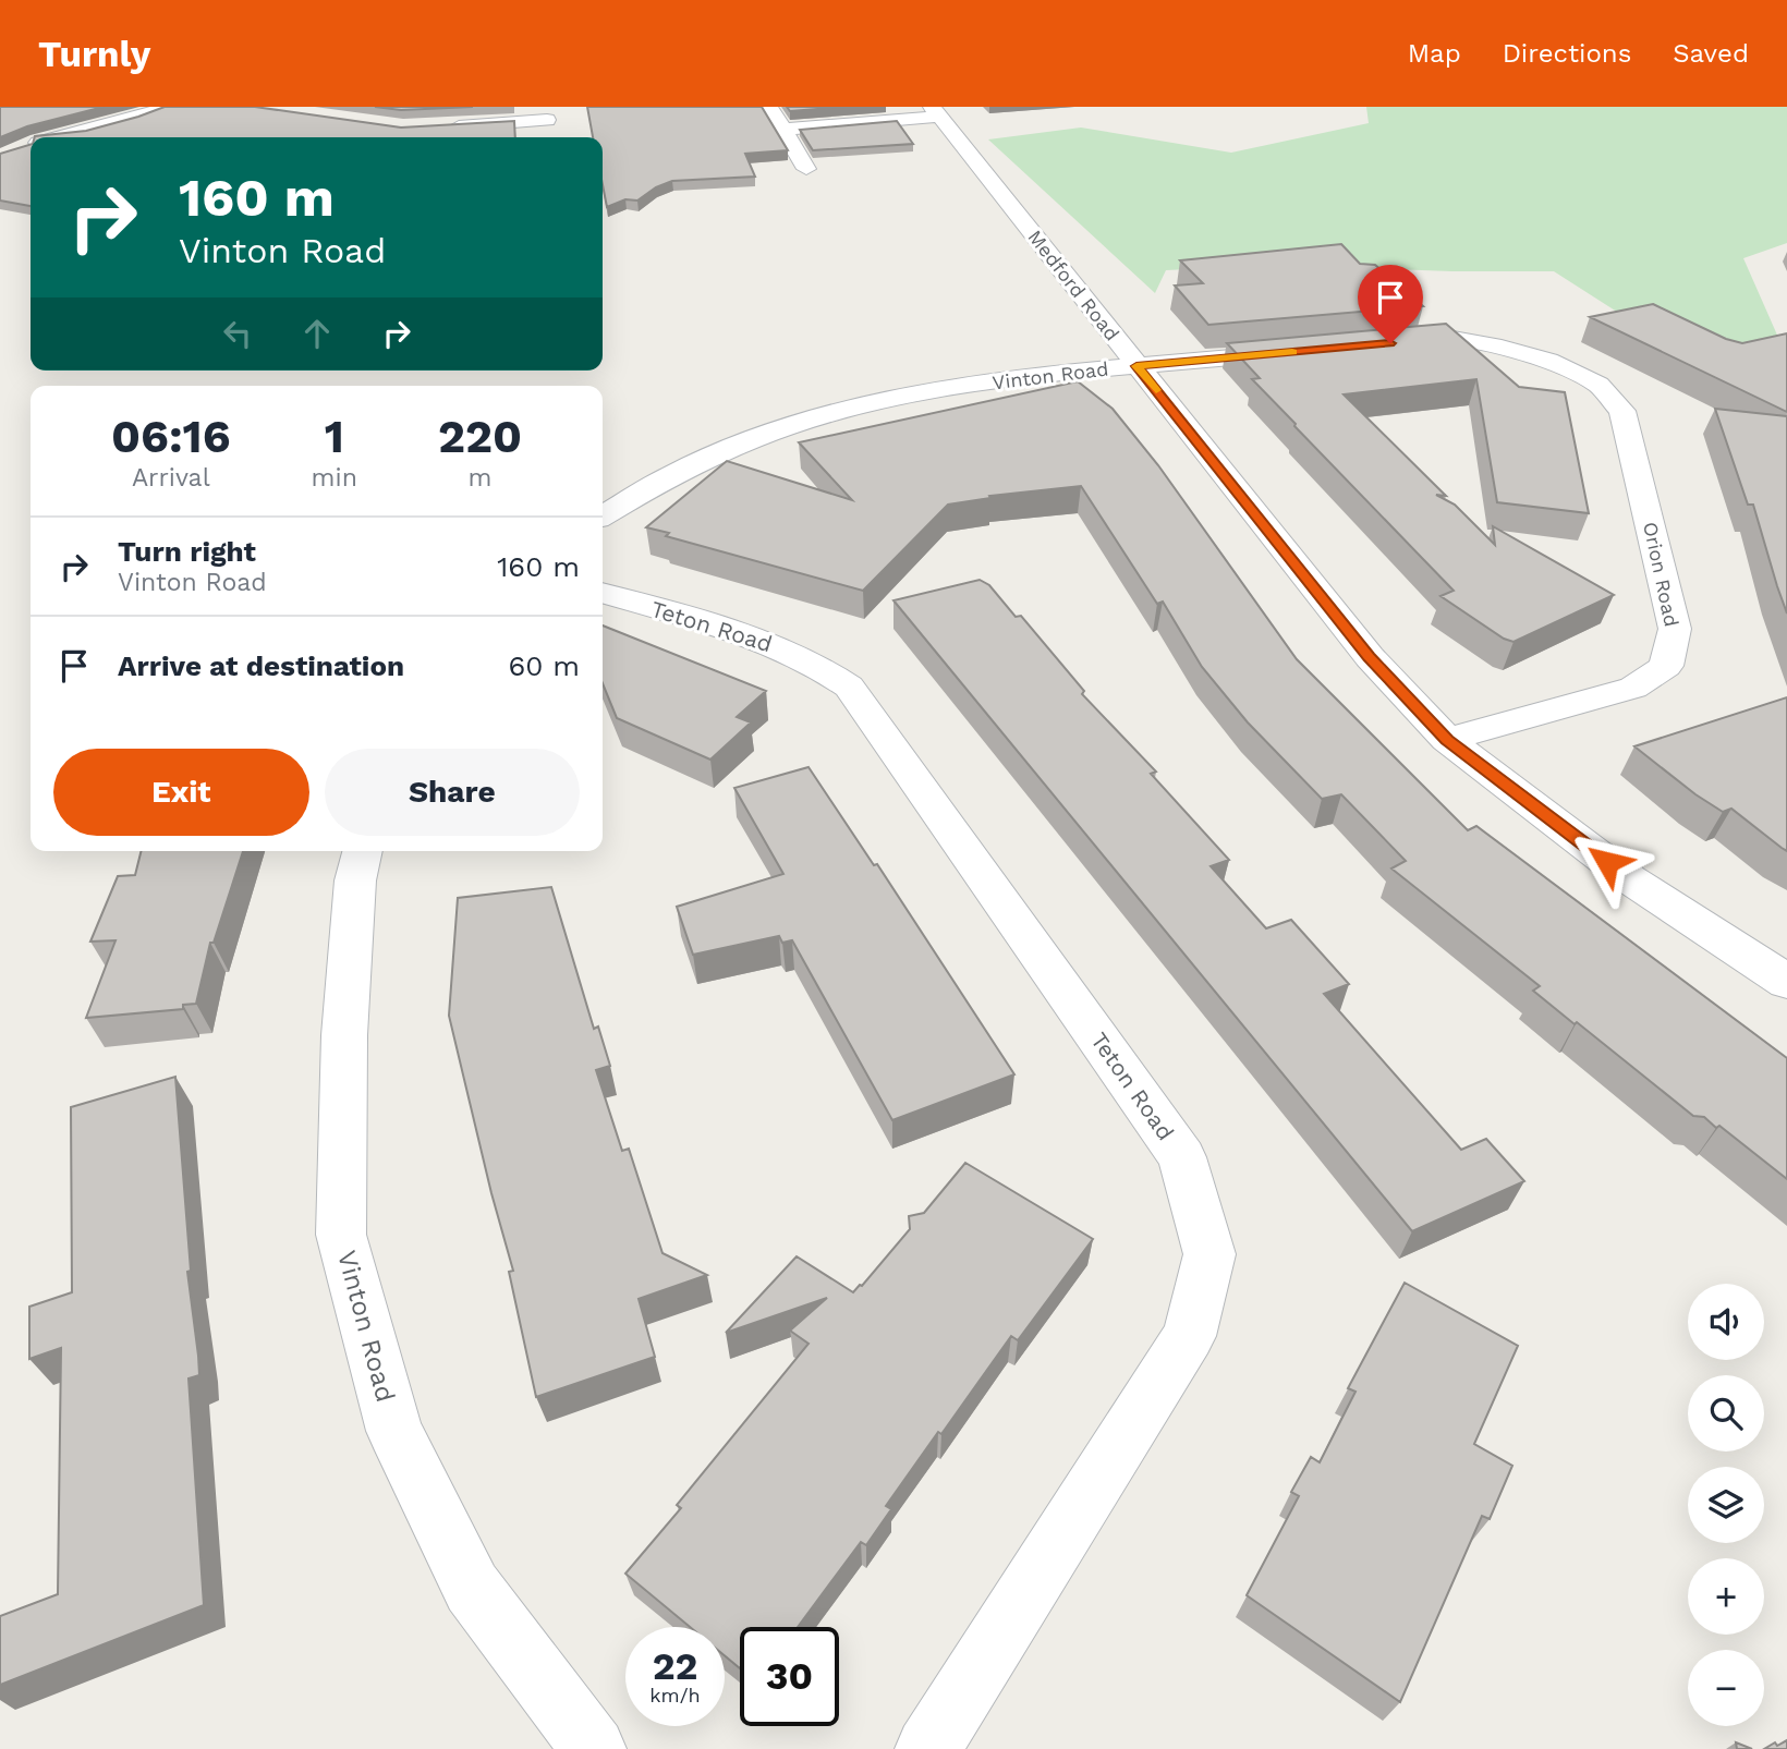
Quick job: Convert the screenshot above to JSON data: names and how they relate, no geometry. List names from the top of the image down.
{
  "streets": {
    "street": [
      "Medford Road",
      "Vinton Road",
      "Orion Road",
      "Teton Road"
    ]
  },
  "crossings": [
    ["Medford Road", "Vinton Road"],
    ["Medford Road", "Orion Road"]
  ],
  "page": {
    "header": "Turnly",
    "nav": ["Map", "Directions", "Saved"],
    "turn": ["160 m", "Vinton Road"],
    "eta": [
      "06:16",
      "Arrival",
      "1",
      "min",
      "220",
      "m"
    ],
    "list": [
      {
        "name": "Turn right",
        "note": "Vinton Road",
        "value": "160 m"
      },
      {
        "name": "Arrive at destination",
        "value": "60 m"
      }
    ],
    "buttons": ["Exit", "Share"],
    "map_buttons": ["+", "−"],
    "speed": "22 km/h",
    "limit": "30"
  }
}
